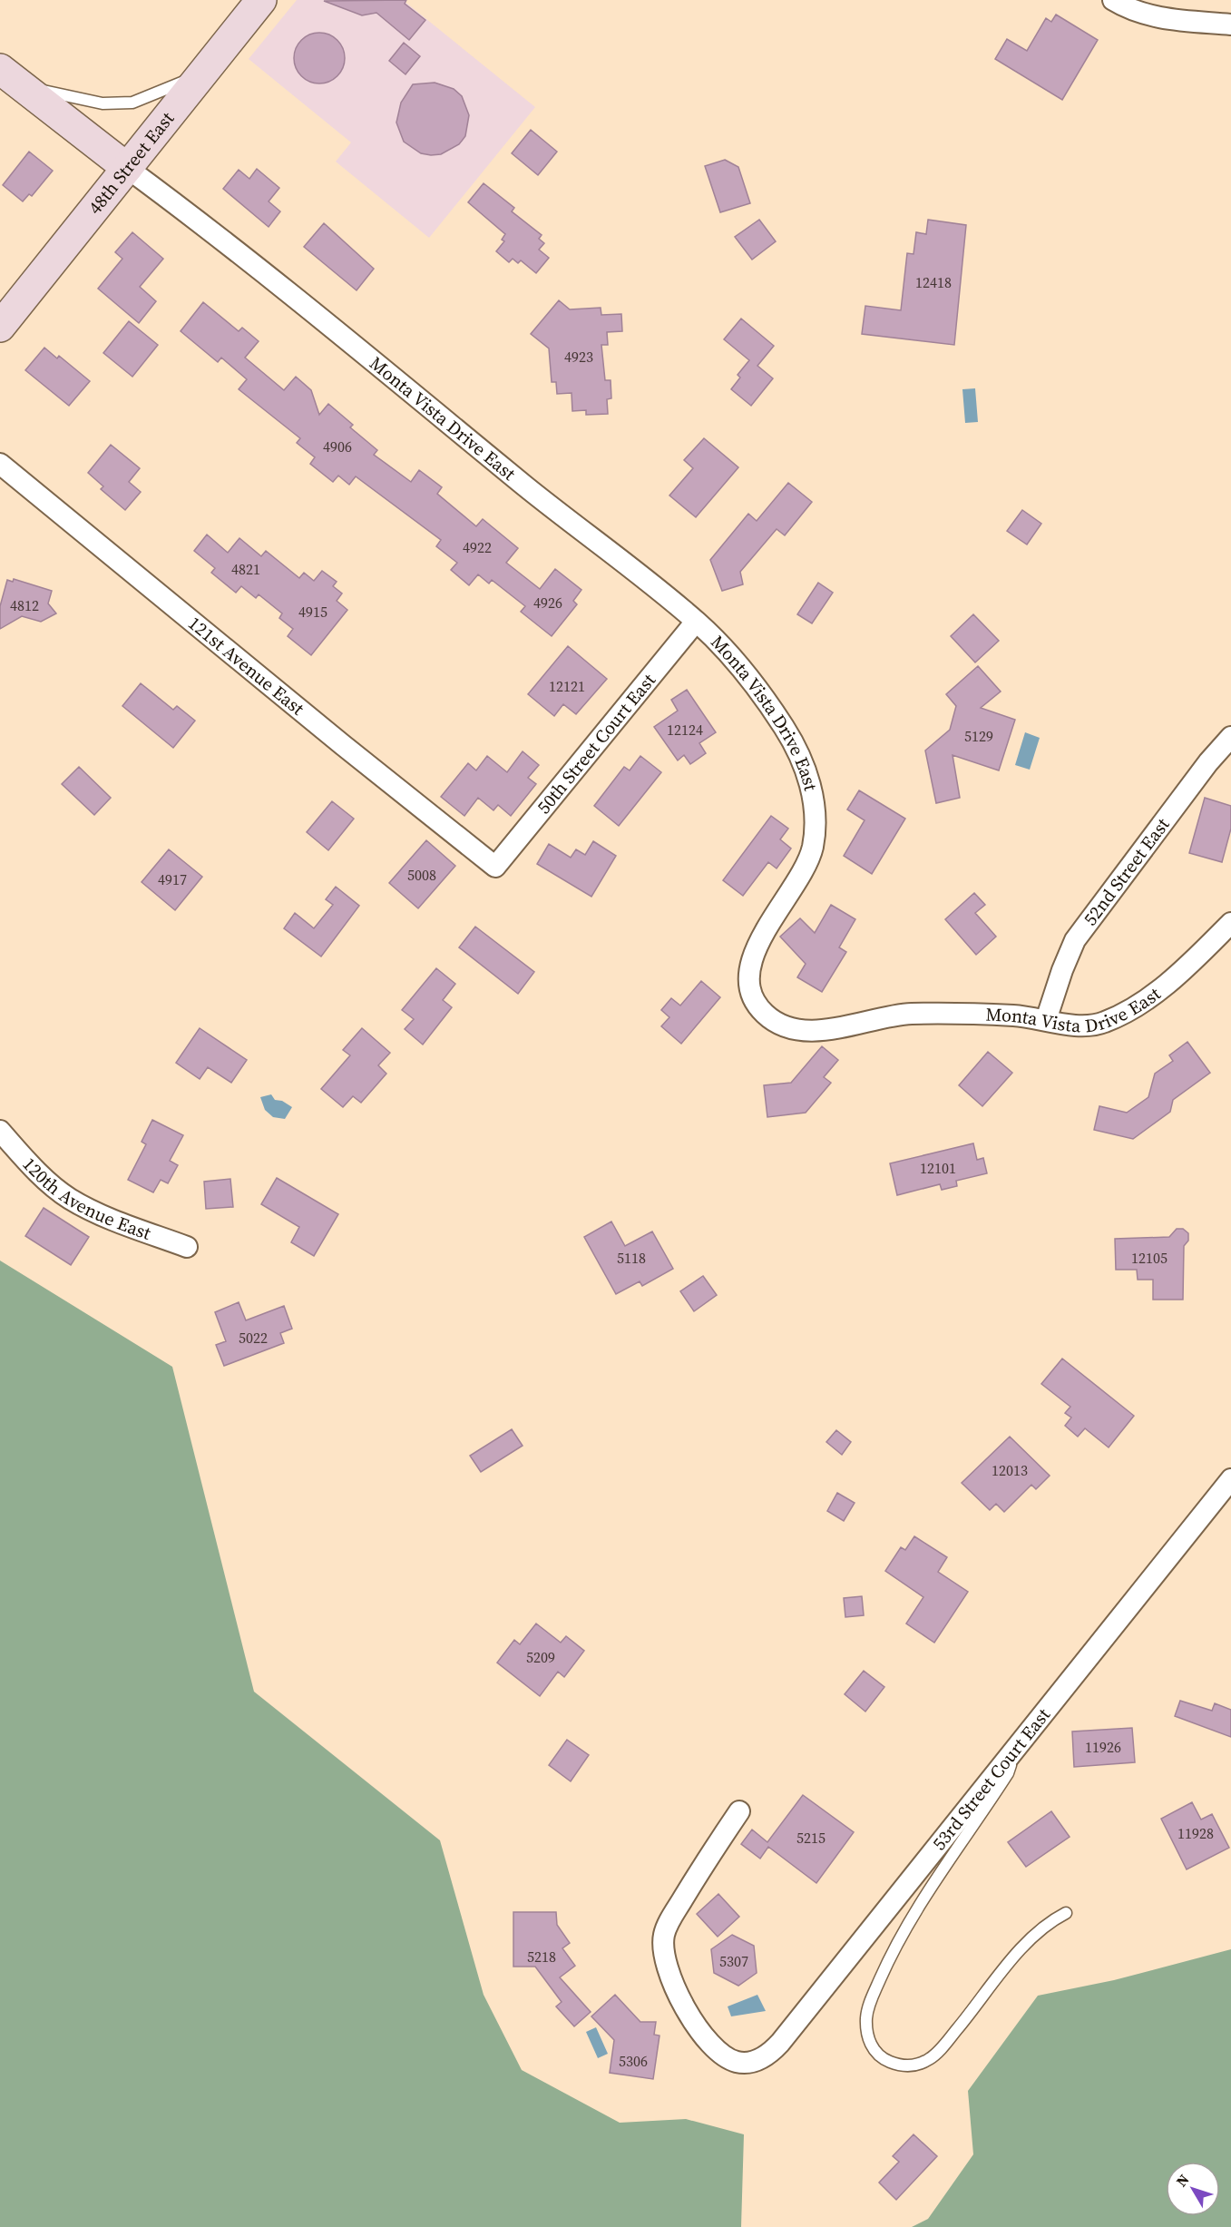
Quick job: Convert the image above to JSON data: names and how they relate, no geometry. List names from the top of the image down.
{
  "streets": {
    "street": [
      "48th Street East",
      "Monta Vista Drive East",
      "121st Avenue East",
      "50th Street Court East",
      "52nd Street East",
      "120th Avenue East",
      "53rd Street Court East"
    ]
  },
  "crossings": [
    ["48th Street East", "Monta Vista Drive East"],
    ["Monta Vista Drive East", "50th Street Court East"],
    ["Monta Vista Drive East", "52nd Street East"],
    ["121st Avenue East", "50th Street Court East"]
  ],
  "house_numbers": [
    "12418",
    "4923",
    "4906",
    "4922",
    "4821",
    "4926",
    "4812",
    "4915",
    "12121",
    "12124",
    "5129",
    "5008",
    "4917",
    "12101",
    "5118",
    "12105",
    "5022",
    "12013",
    "5209",
    "11926",
    "11928",
    "5215",
    "5218",
    "5307",
    "5306"
  ],
  "north": "top left"
}
